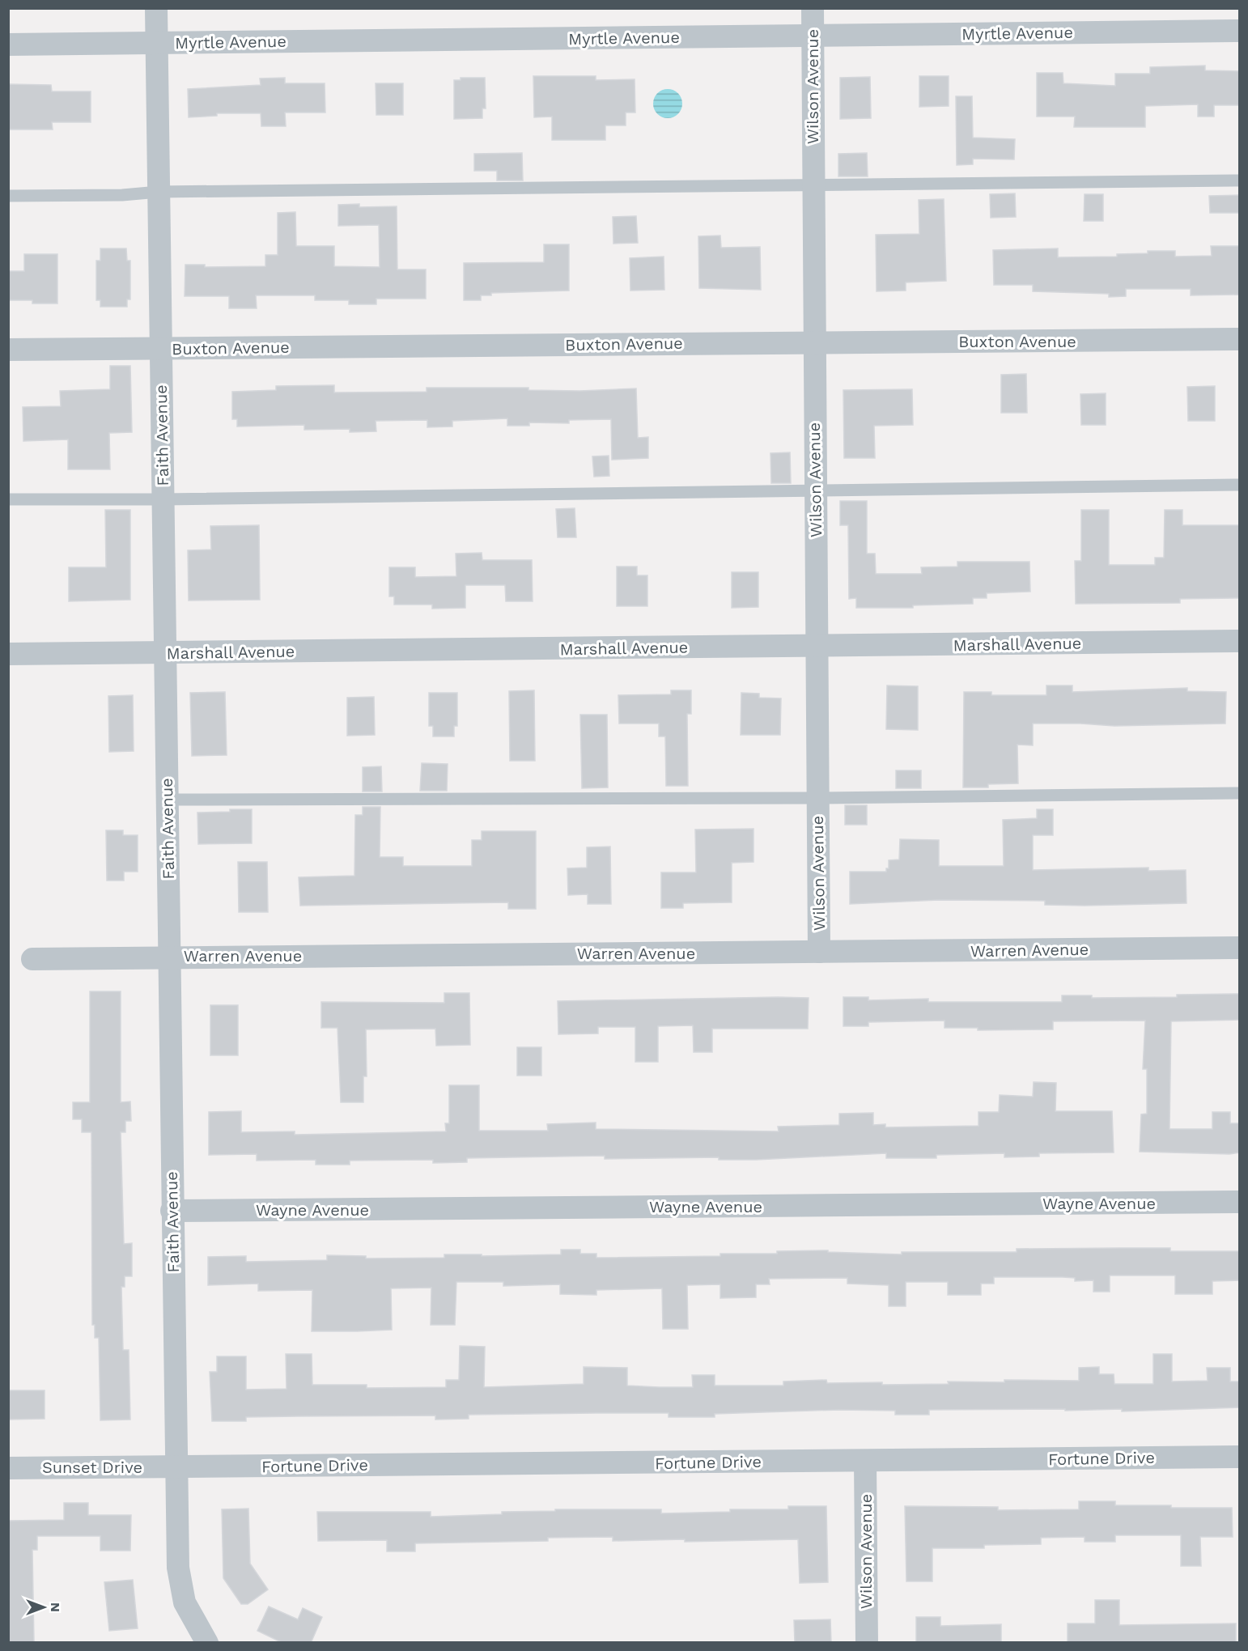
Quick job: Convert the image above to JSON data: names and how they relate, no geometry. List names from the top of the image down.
{
  "streets": {
    "street": [
      "Myrtle Avenue",
      "Wilson Avenue",
      "Buxton Avenue",
      "Faith Avenue",
      "Marshall Avenue",
      "Warren Avenue",
      "Wayne Avenue",
      "Fortune Drive",
      "Sunset Drive"
    ]
  },
  "crossings": [
    ["Myrtle Avenue", "Wilson Avenue"],
    ["Myrtle Avenue", "Faith Avenue"],
    ["Wilson Avenue", "Buxton Avenue"],
    ["Wilson Avenue", "Marshall Avenue"],
    ["Wilson Avenue", "Warren Avenue"],
    ["Wilson Avenue", "Fortune Drive"],
    ["Buxton Avenue", "Faith Avenue"],
    ["Faith Avenue", "Marshall Avenue"],
    ["Faith Avenue", "Warren Avenue"],
    ["Faith Avenue", "Wayne Avenue"],
    ["Faith Avenue", "Fortune Drive"],
    ["Faith Avenue", "Sunset Drive"],
    ["Fortune Drive", "Sunset Drive"]
  ],
  "north": "right"
}
